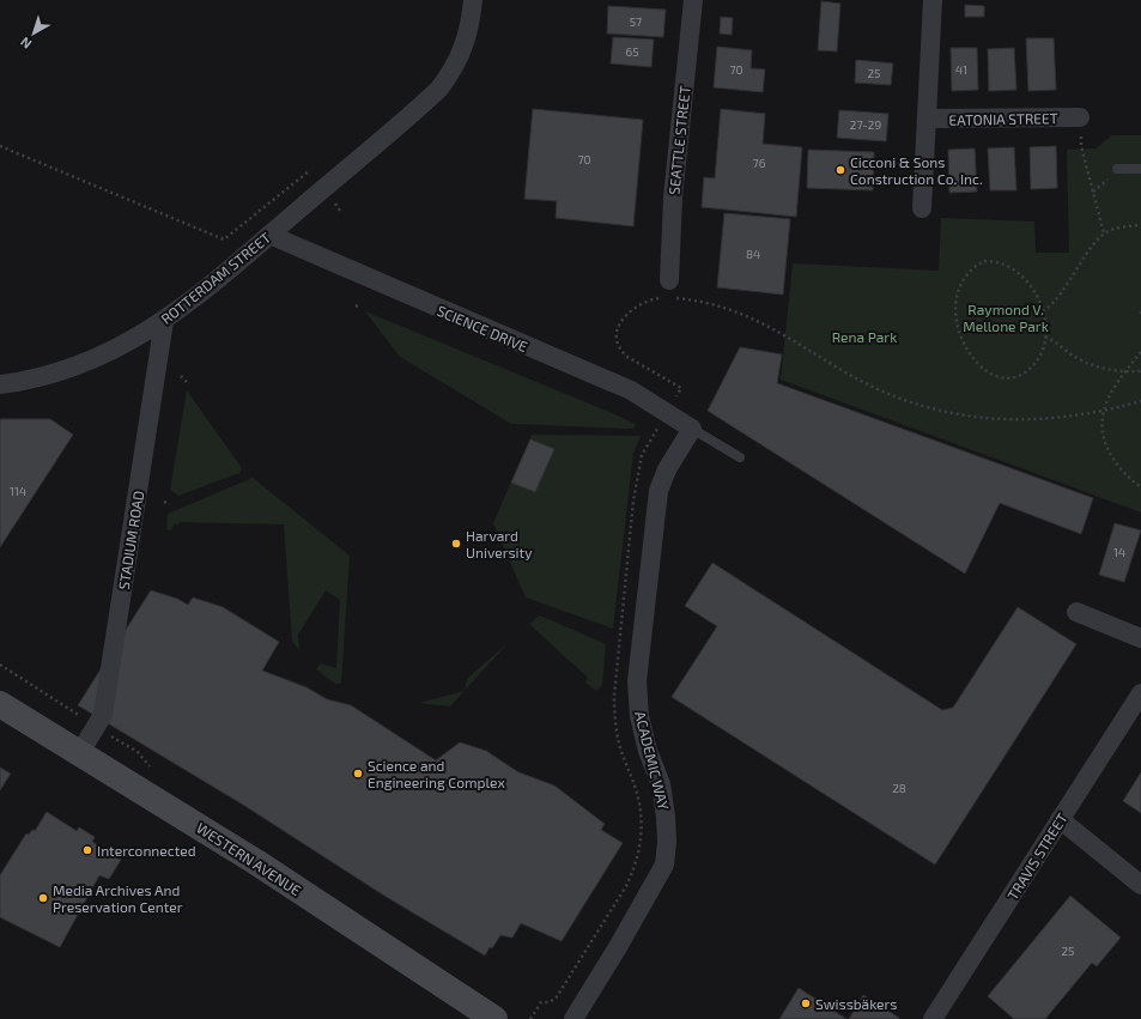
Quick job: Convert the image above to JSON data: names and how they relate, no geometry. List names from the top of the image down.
{
  "streets": {
    "main road": ["WESTERN AVENUE"],
    "street": [
      "EATONIA STREET",
      "SEATTLE STREET",
      "ROTTERDAM STREET",
      "SCIENCE DRIVE",
      "STADIUM ROAD",
      "ACADEMIC WAY",
      "TRAVIS STREET"
    ]
  },
  "crossings": [
    ["ROTTERDAM STREET", "SCIENCE DRIVE"],
    ["ROTTERDAM STREET", "STADIUM ROAD"],
    ["SCIENCE DRIVE", "ACADEMIC WAY"],
    ["STADIUM ROAD", "WESTERN AVENUE"]
  ],
  "parks": ["Raymond V. Mellone Park", "Rena Park"],
  "places": [
    "Cicconi & Sons Construction Co. Inc.",
    "Harvard University",
    "Science and Engineering Complex",
    "Interconnected",
    "Media Archives And Preservation Center",
    "Swissbäkers"
  ],
  "house_numbers": [
    "57",
    "65",
    "70",
    "41",
    "25",
    "27-29",
    "70",
    "76",
    "84",
    "114",
    "14",
    "28",
    "25"
  ],
  "north": "bottom left"
}
